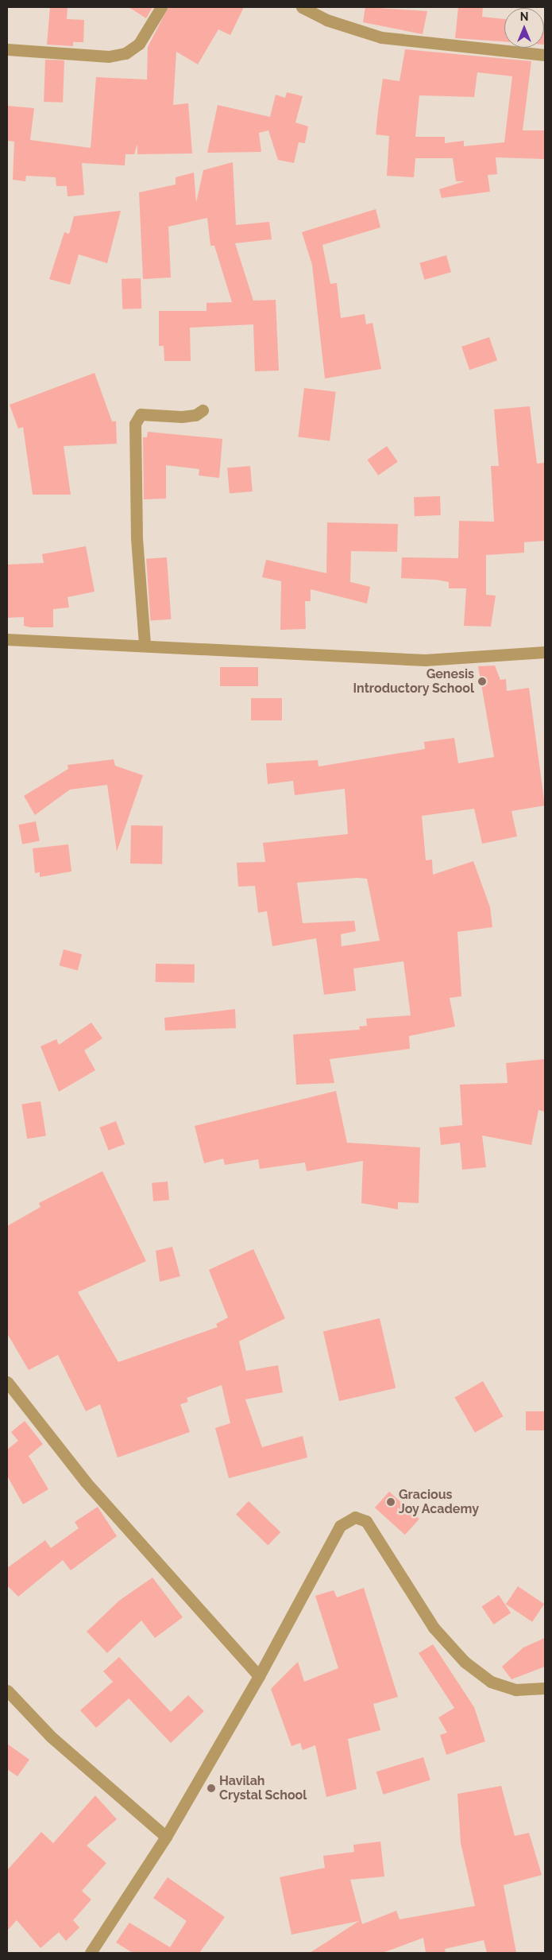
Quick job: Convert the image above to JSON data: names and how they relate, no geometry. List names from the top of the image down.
{
  "places": ["Genesis Introductory School", "Gracious Joy Academy", "Havilah Crystal School"],
  "north": "top"
}
